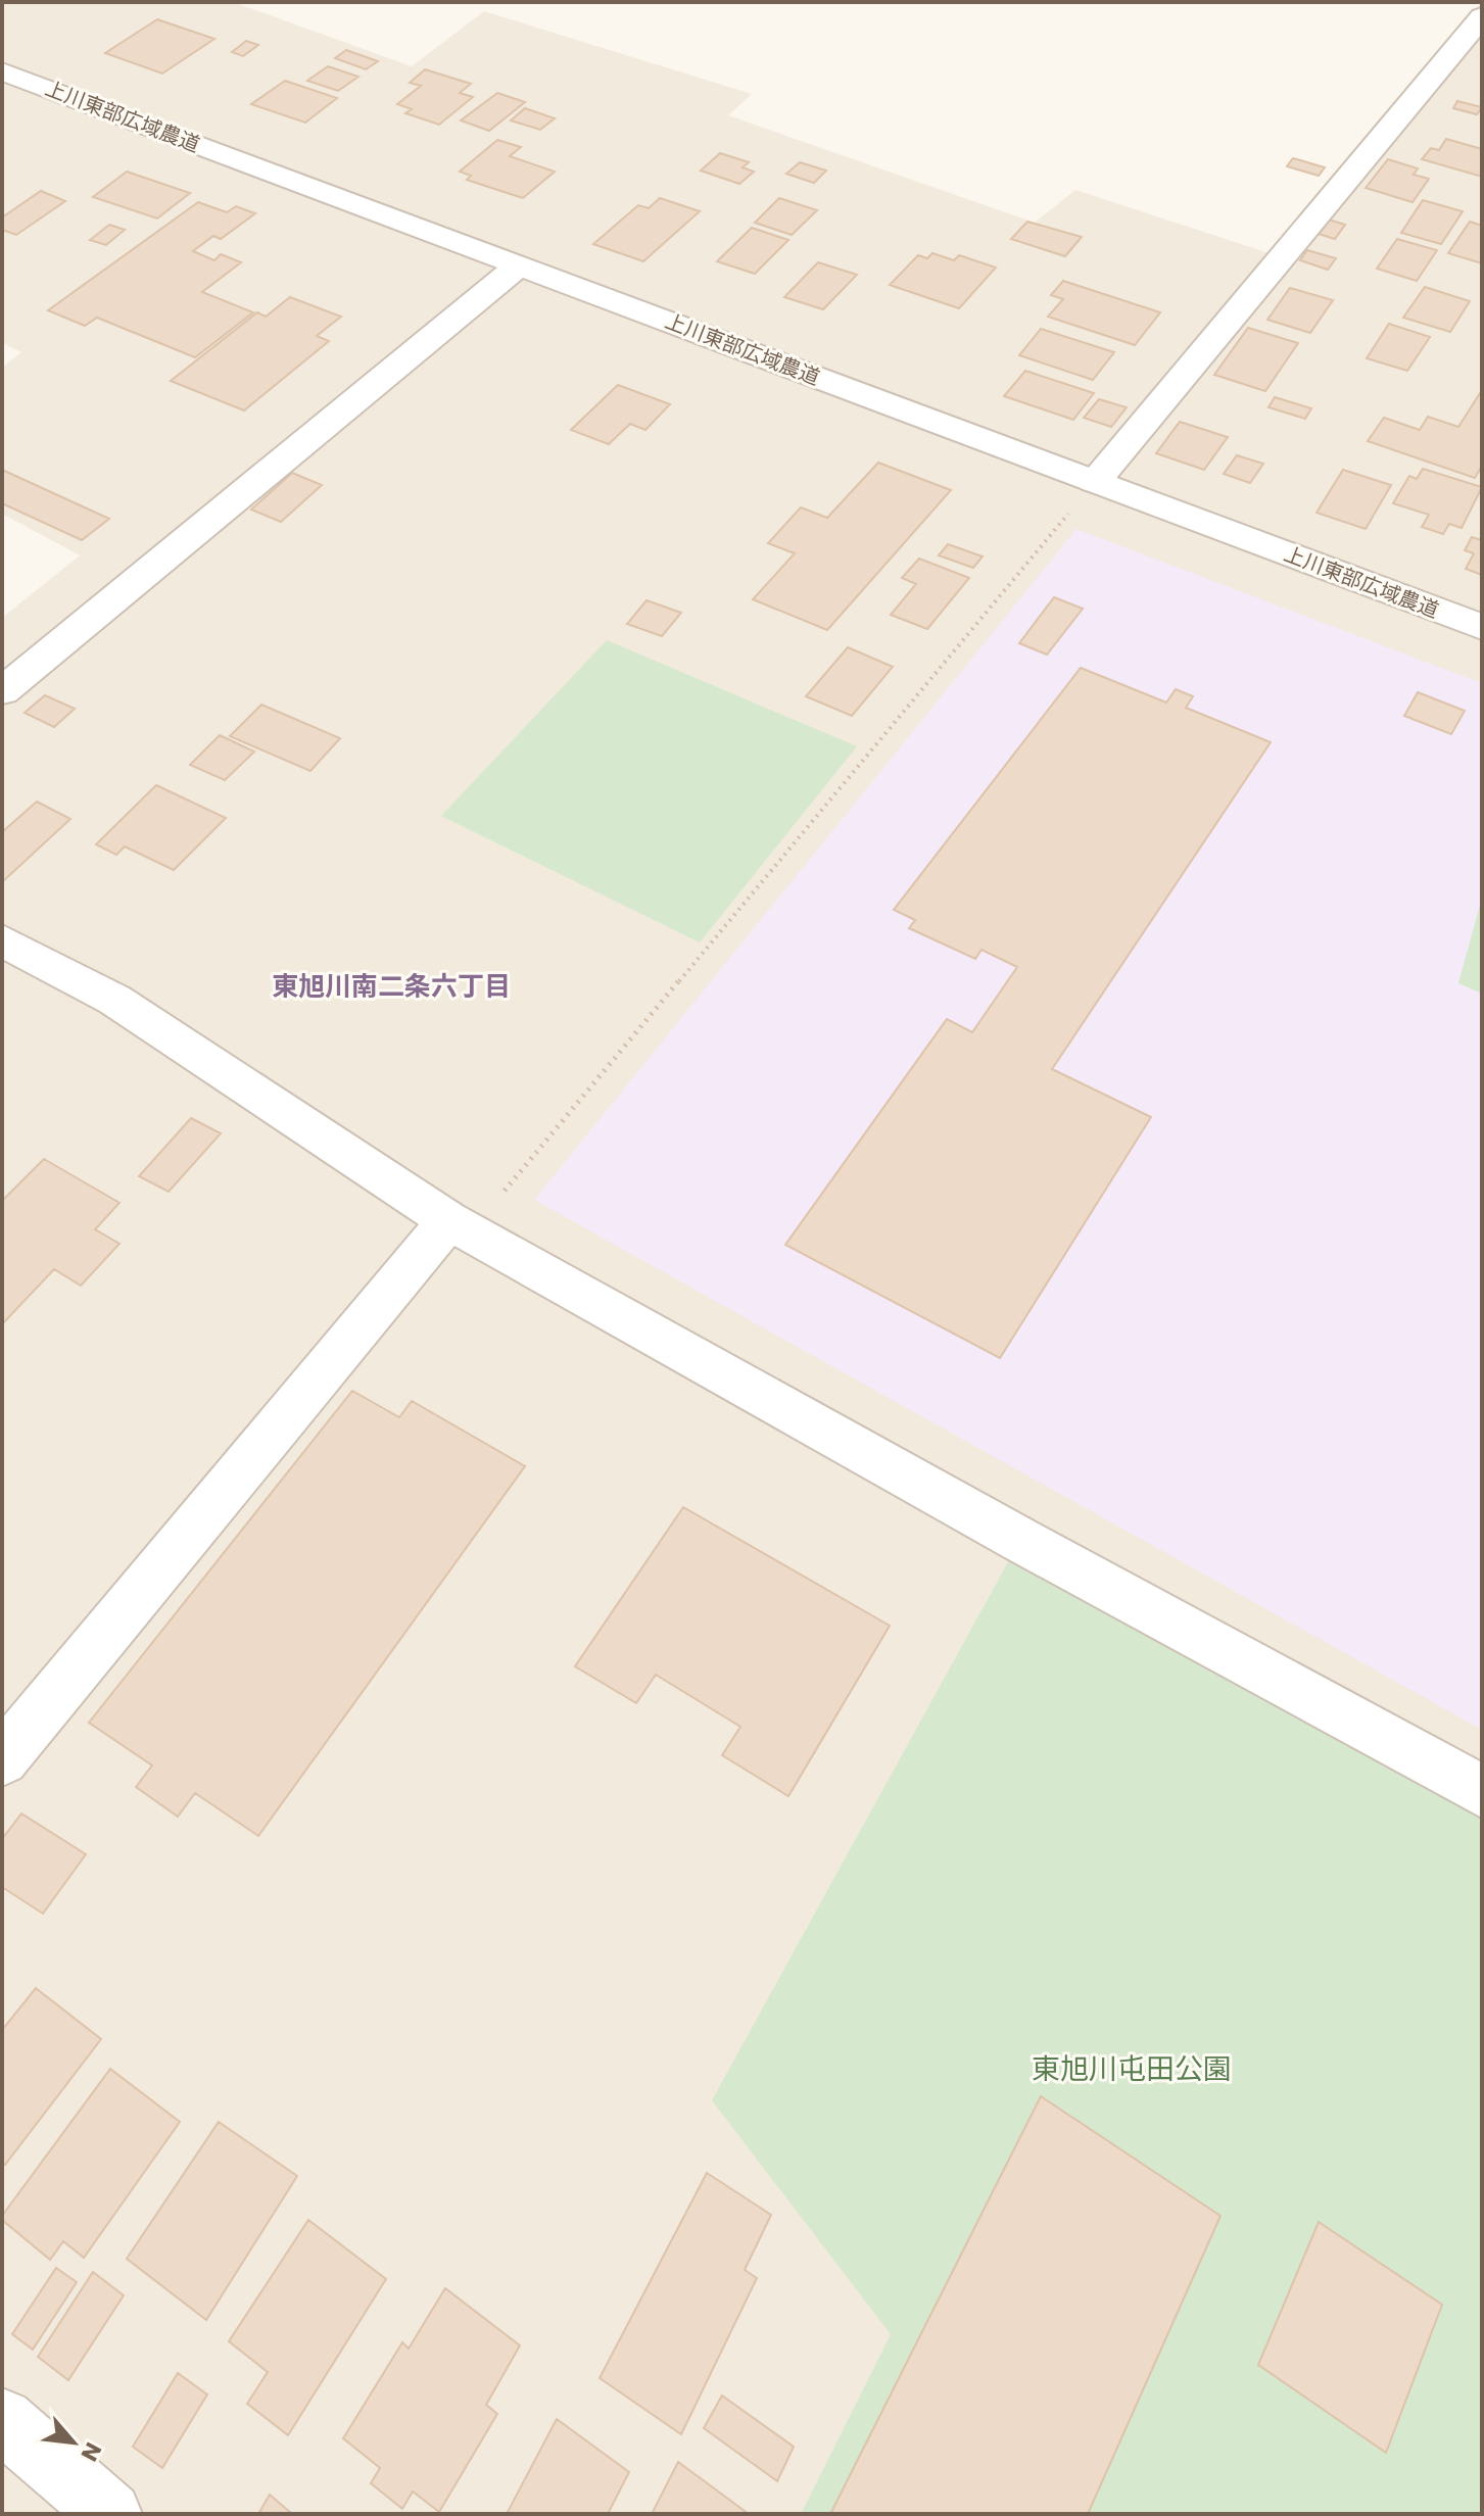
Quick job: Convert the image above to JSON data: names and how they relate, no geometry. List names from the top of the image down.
{
  "streets": {
    "street": ["上川東部広域農道"]
  },
  "districts": ["東旭川南二条六丁目"],
  "parks": ["東旭川屯田公園"],
  "north": "bottom right"
}
